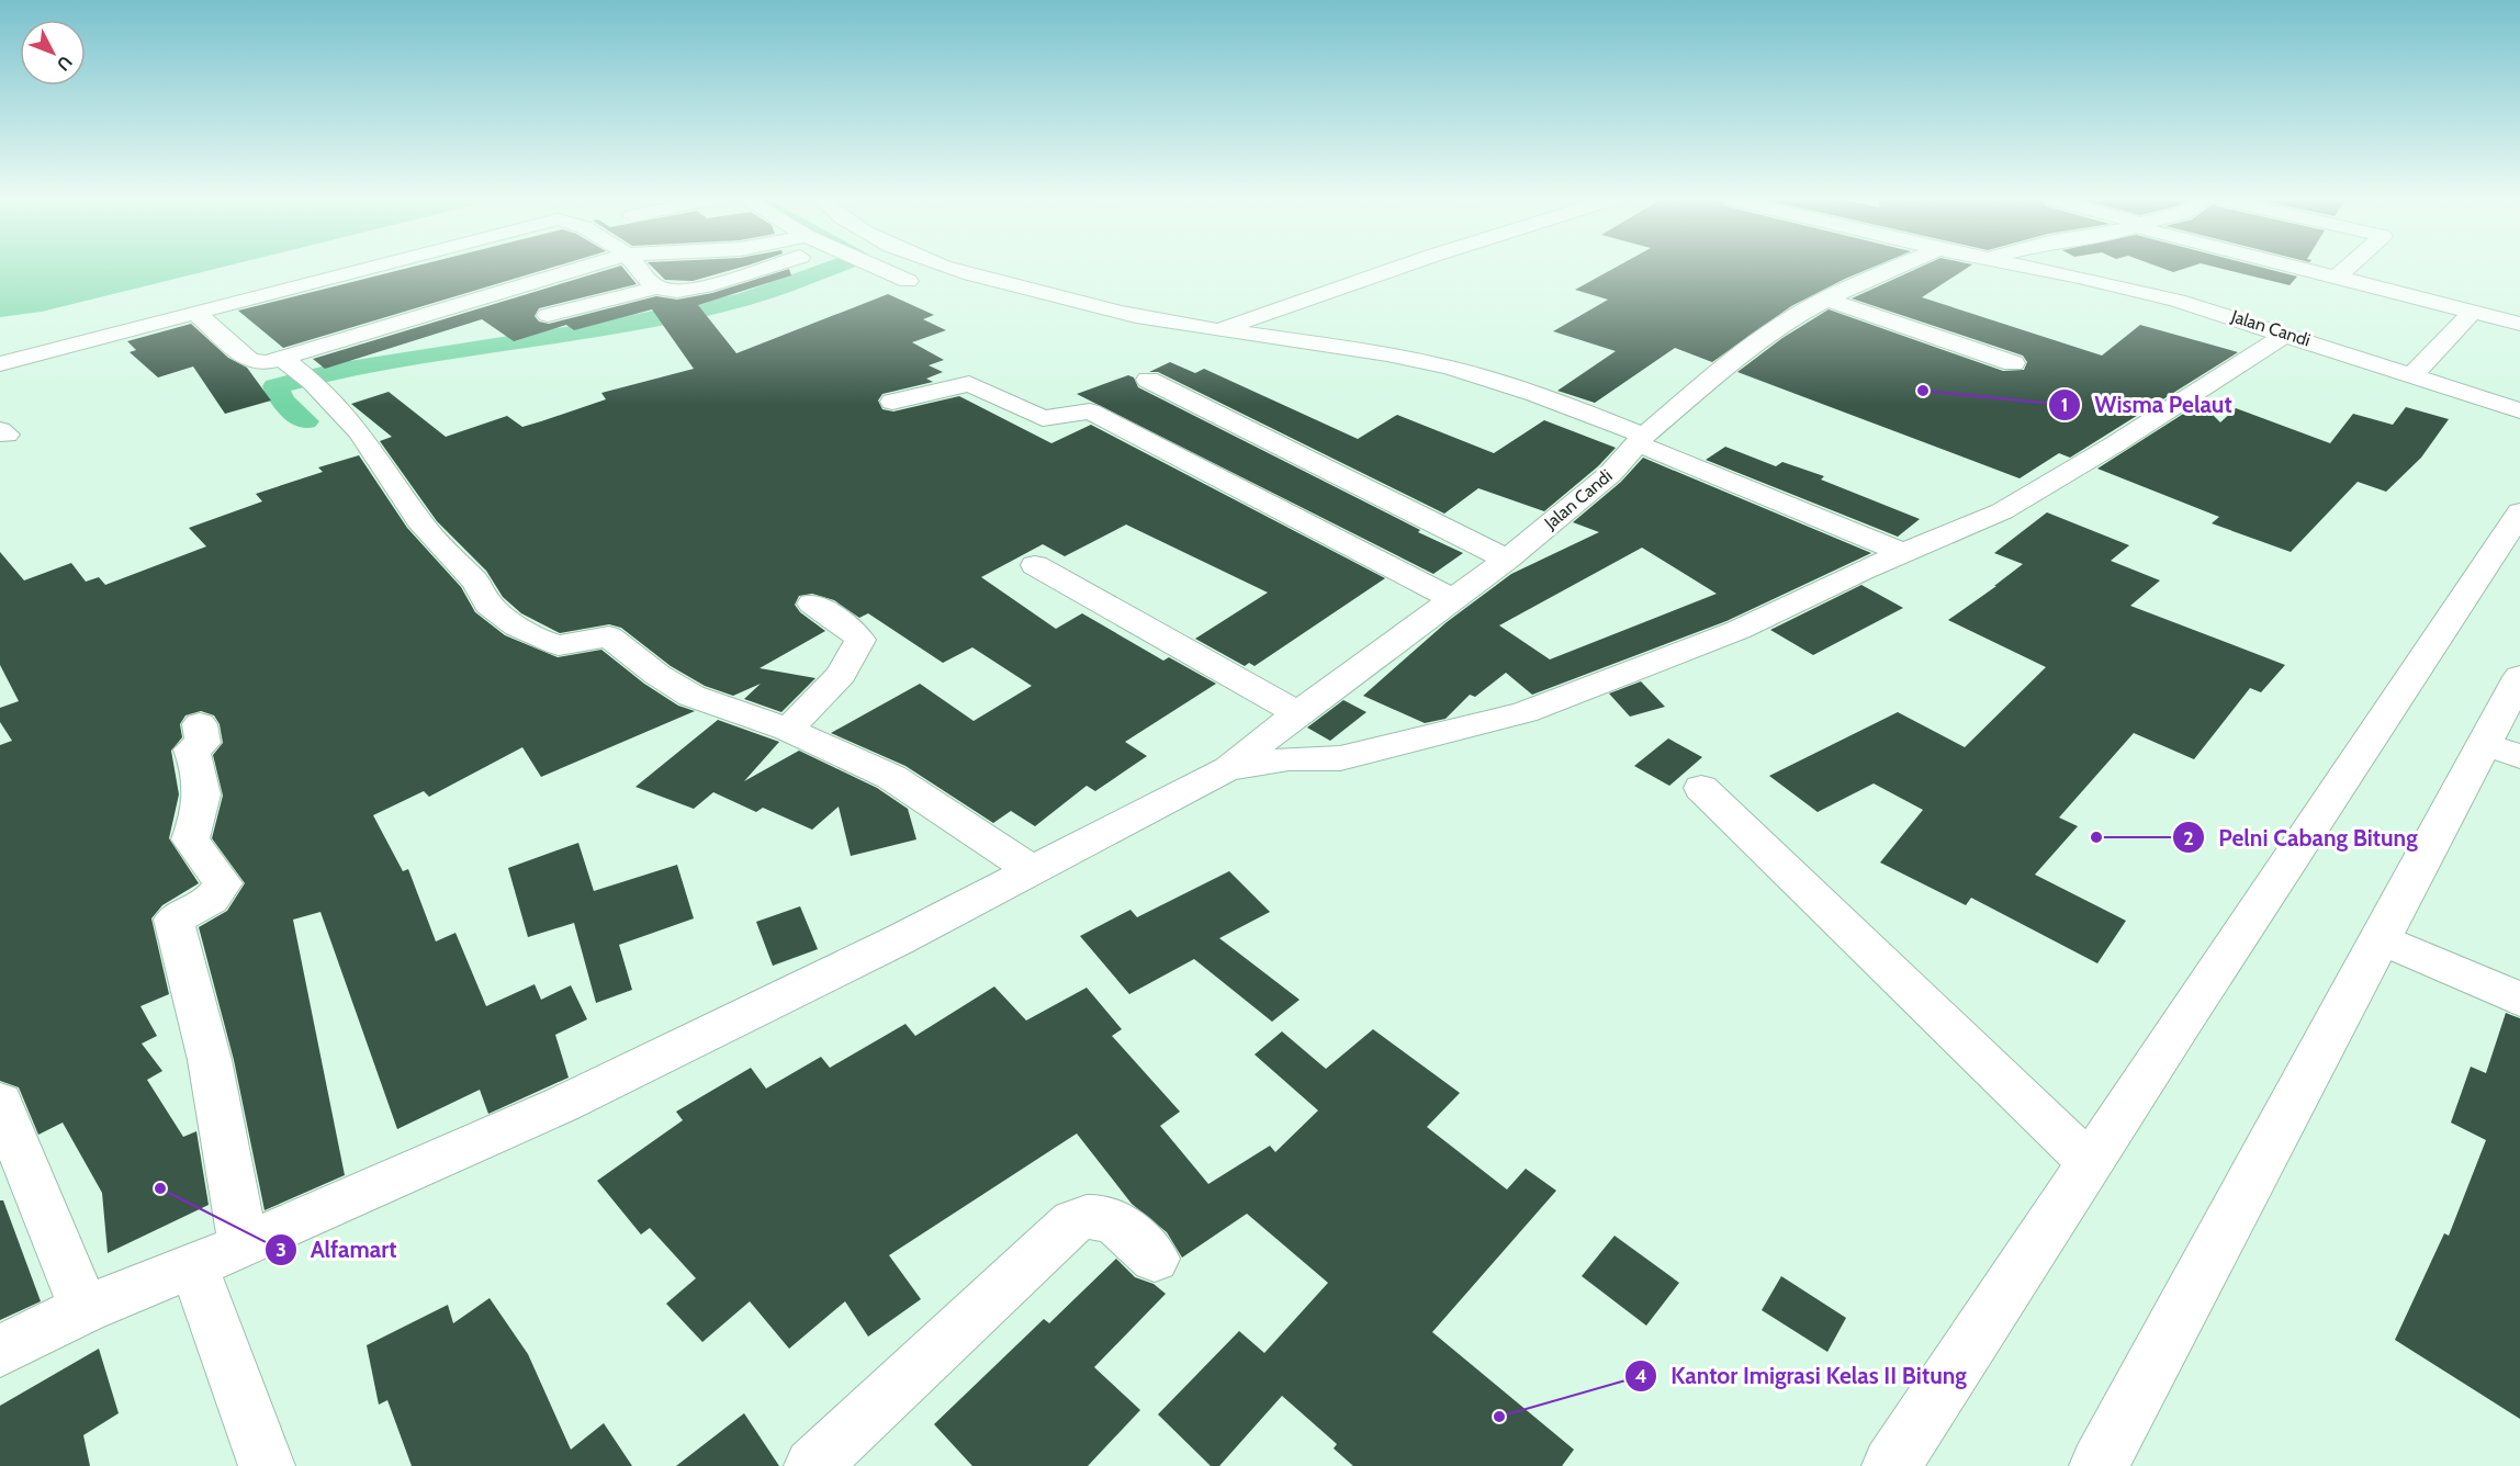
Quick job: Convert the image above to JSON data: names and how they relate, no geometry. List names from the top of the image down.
{
  "streets": {
    "street": ["Jalan Candi"]
  },
  "places": [
    "Wisma Pelaut",
    "Pelni Cabang Bitung",
    "Alfamart",
    "Kantor Imigrasi Kelas II Bitung"
  ],
  "north": "bottom right"
}
